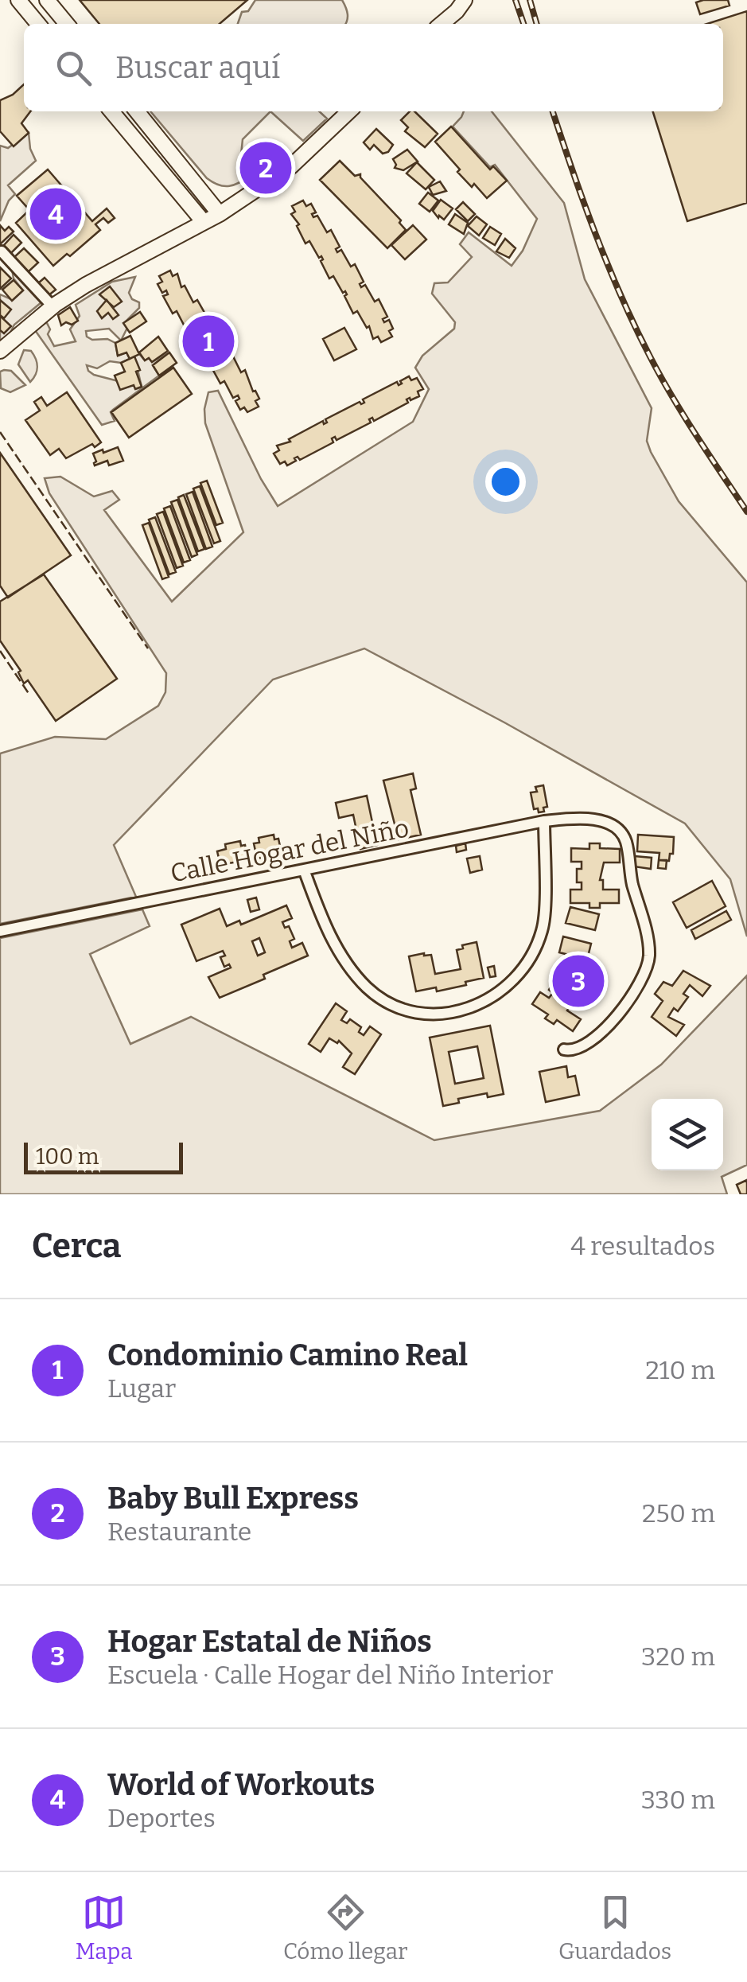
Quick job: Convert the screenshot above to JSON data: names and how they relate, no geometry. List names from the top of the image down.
{
  "streets": {
    "street": ["Calle Hogar del Niño"]
  },
  "scale_bar": "100 m",
  "page": {
    "search": "Buscar aquí",
    "pins": [
      "2",
      "4",
      "1",
      "3"
    ],
    "scale": "100 m",
    "heading": ["Cerca", "4 resultados"],
    "list": [
      {
        "mark": "1",
        "name": "Condominio Camino Real",
        "note": "Lugar",
        "value": "210 m"
      },
      {
        "mark": "2",
        "name": "Baby Bull Express",
        "note": "Restaurante",
        "value": "250 m"
      },
      {
        "mark": "3",
        "name": "Hogar Estatal de Niños",
        "note": "Escuela · Calle Hogar del Niño Interior",
        "value": "320 m"
      },
      {
        "mark": "4",
        "name": "World of Workouts",
        "note": "Deportes",
        "value": "330 m"
      }
    ],
    "nav": ["Mapa", "Cómo llegar", "Guardados"]
  }
}
